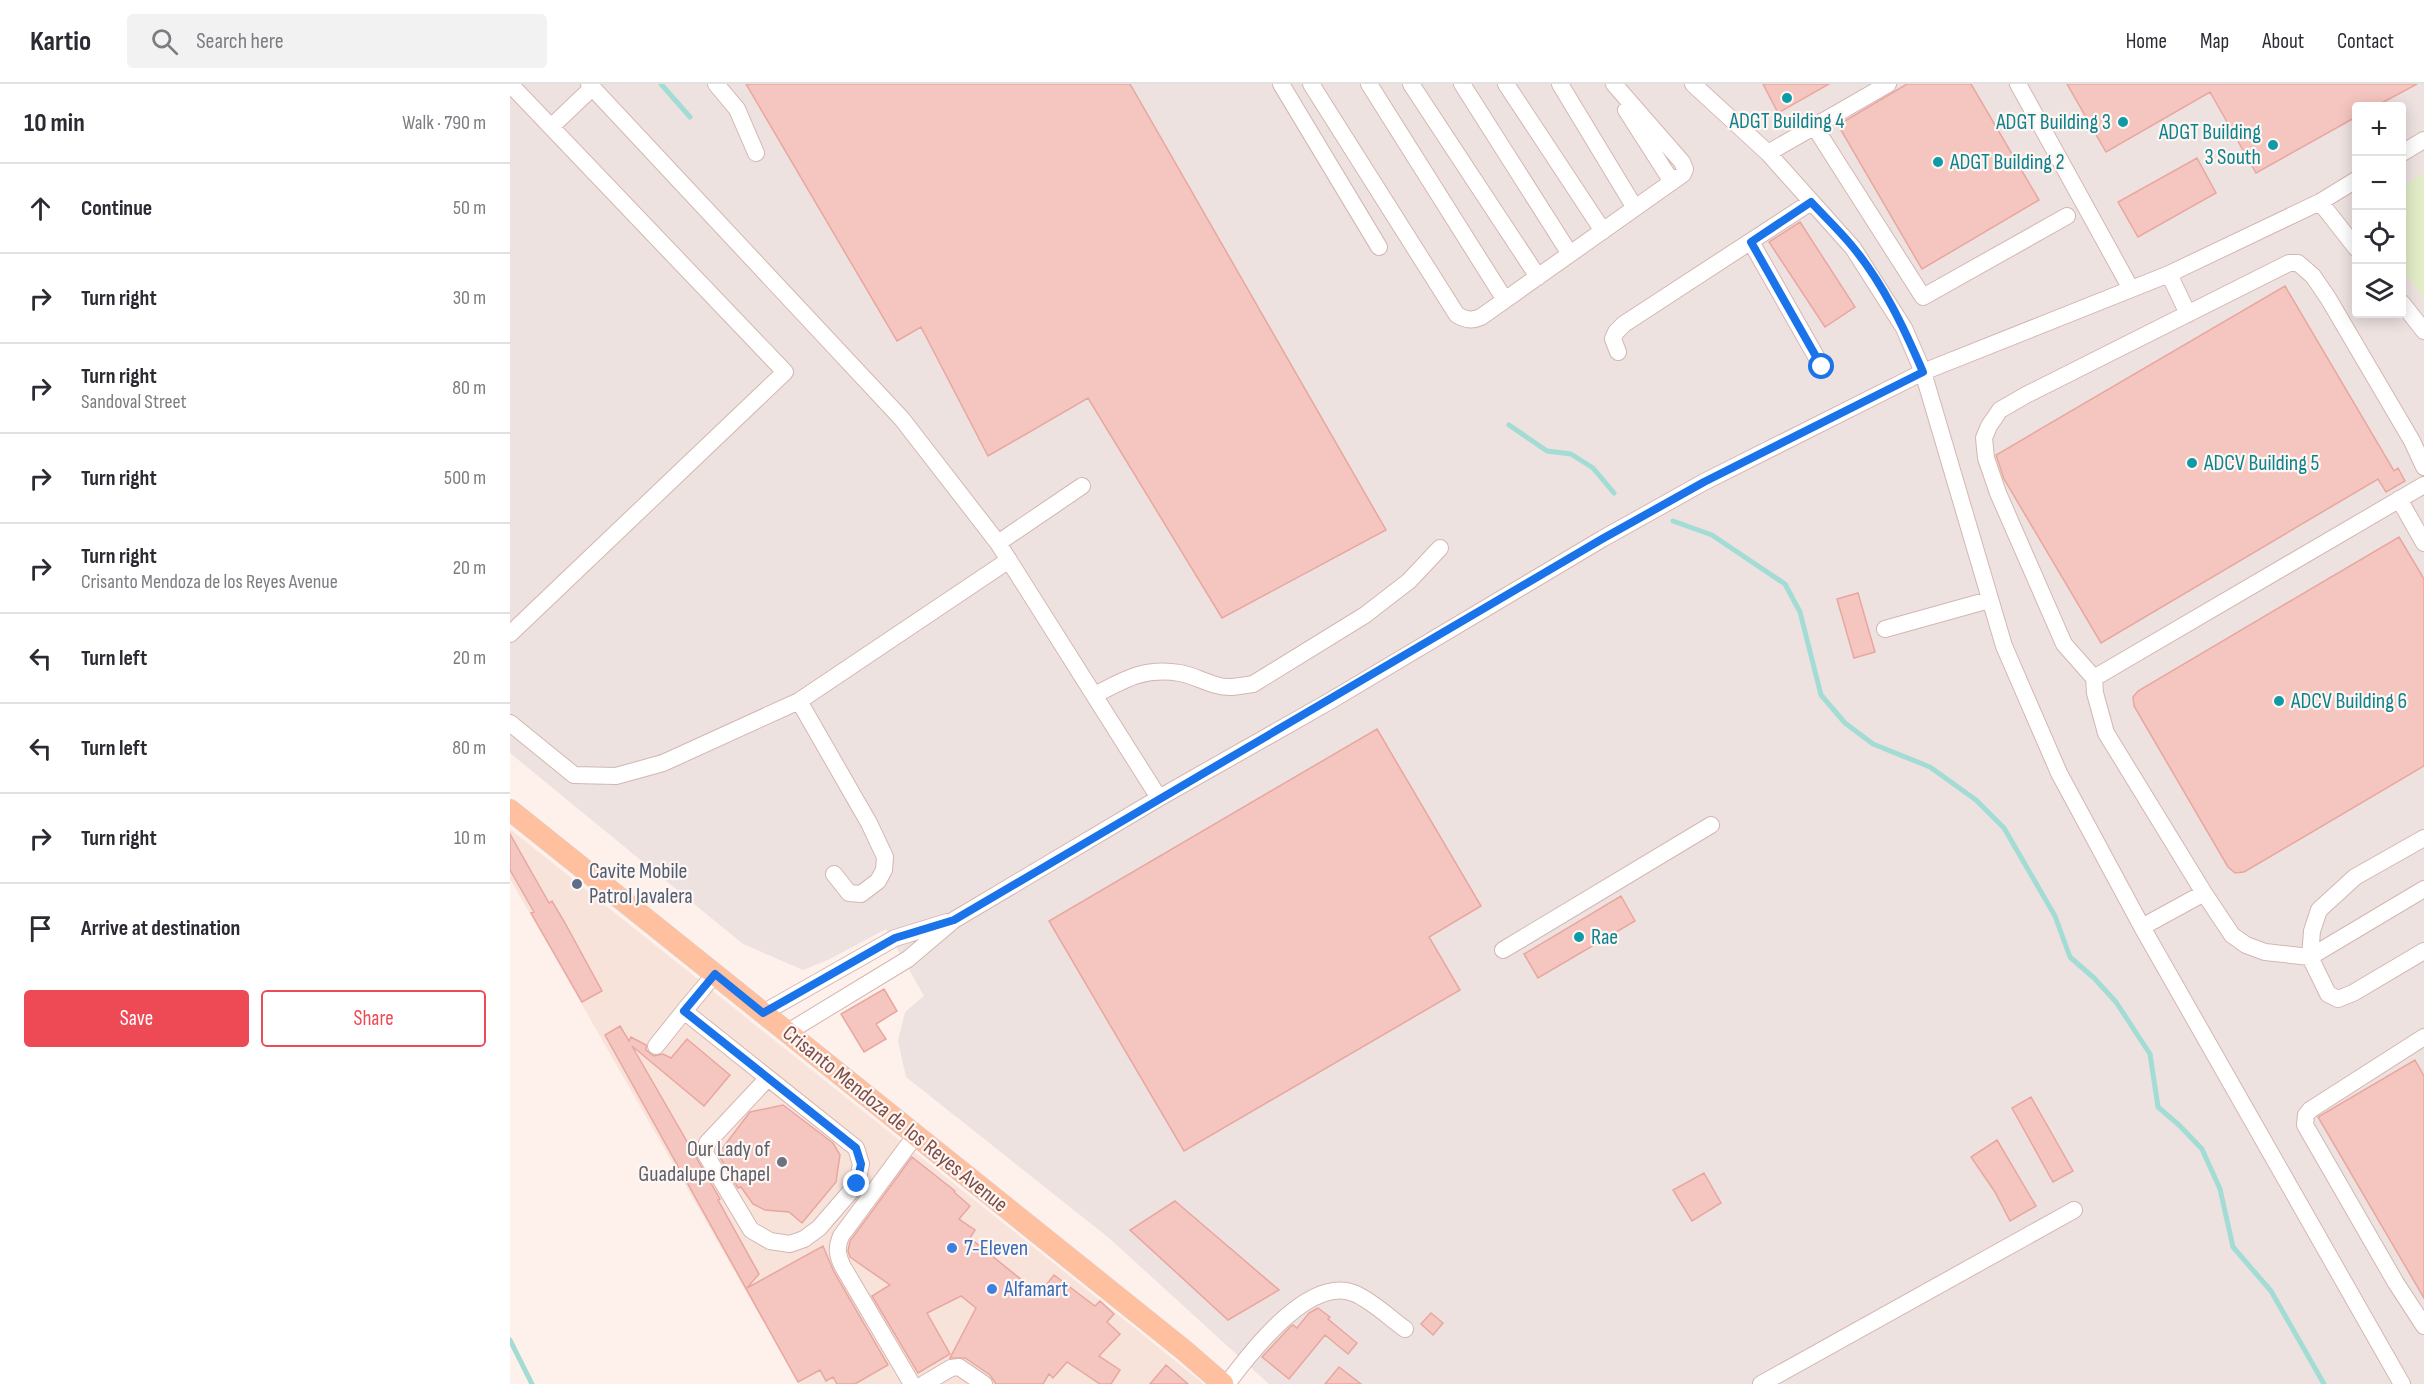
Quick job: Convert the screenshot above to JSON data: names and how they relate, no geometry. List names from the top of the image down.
{
  "streets": {
    "main road": ["Crisanto Mendoza de los Reyes Avenue"]
  },
  "places": [
    "ADGT Building 4",
    "ADGT Building 3",
    "ADGT Building 3 South",
    "ADGT Building 2",
    "ADCV Building 5",
    "ADCV Building 6",
    "Cavite Mobile Patrol Javalera",
    "Rae",
    "Our Lady of Guadalupe Chapel",
    "7-Eleven",
    "Alfamart"
  ],
  "page": {
    "header": "Kartio",
    "search": "Search here",
    "nav": [
      "Home",
      "Map",
      "About",
      "Contact"
    ],
    "heading": ["10 min", "Walk · 790 m"],
    "map_buttons": ["+", "−"],
    "list": [
      ["Continue", "50 m"],
      ["Turn right", "30 m"],
      ["Turn right", "Sandoval Street", "80 m"],
      ["Turn right", "500 m"],
      ["Turn right", "Crisanto Mendoza de los Reyes Avenue", "20 m"],
      ["Turn left", "20 m"],
      ["Turn left", "80 m"],
      ["Turn right", "10 m"],
      "Arrive at destination"
    ],
    "buttons": ["Save", "Share"]
  }
}
